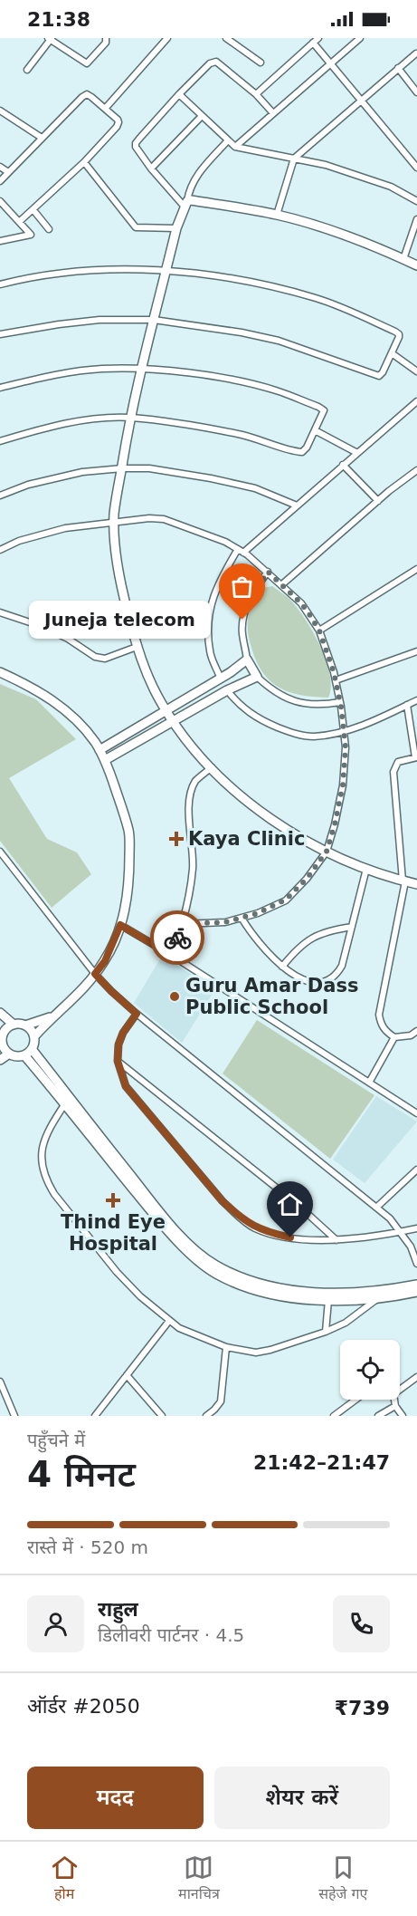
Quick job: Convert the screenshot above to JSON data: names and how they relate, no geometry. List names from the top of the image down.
{
  "places": {
    "other": ["Juneja telecom", "Guru Amar Dass Public School"],
    "health": ["Kaya Clinic", "Thind Eye Hospital"]
  },
  "page": {
    "status": "21:38",
    "bubble": "Juneja telecom",
    "heading": ["4 मिनट", "पहुँचने में", "21:42–21:47"],
    "panel": [
      "राहुल",
      "डिलीवरी पार्टनर · 4.5",
      "ऑर्डर #2050",
      "₹739"
    ],
    "bar": "रास्ते में · 520 m",
    "buttons": ["मदद", "शेयर करें"],
    "tabs": ["होम", "मानचित्र", "सहेजे गए"]
  }
}
